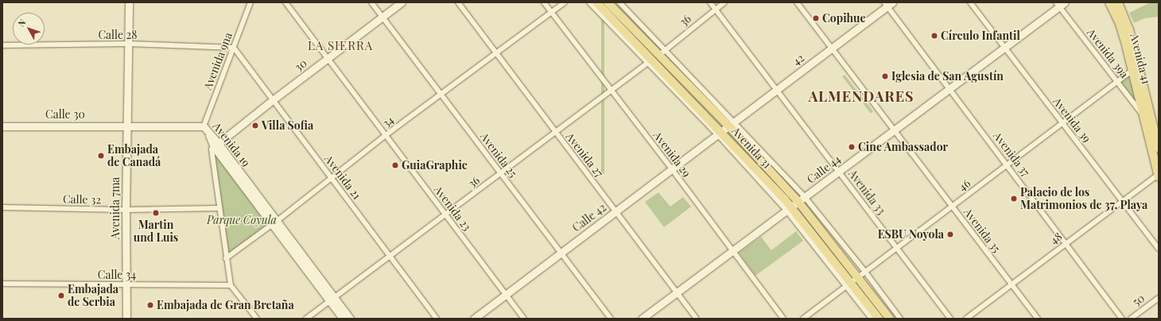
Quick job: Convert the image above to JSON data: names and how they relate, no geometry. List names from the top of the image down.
{
  "streets": {
    "main road": [
      "Avenida 41",
      "42",
      "30",
      "Calle 30",
      "Avenida 19",
      "Avenida 31",
      "Calle 44",
      "Avenida 7ma",
      "Calle 42"
    ],
    "street": [
      "36",
      "Calle 28",
      "Avenida 39a",
      "Avenida 9na",
      "Avenida 39",
      "34",
      "Avenida 29",
      "Avenida 37",
      "Avenida 25",
      "Avenida 27",
      "Avenida 21",
      "46",
      "Avenida 33",
      "Calle 32",
      "Avenida 23",
      "Avenida 35",
      "48",
      "Calle 34",
      "50"
    ]
  },
  "crossings": [
    ["36", "Avenida 19"],
    ["36", "Avenida 31"],
    ["36", "Avenida 29"],
    ["36", "Avenida 25"],
    ["36", "Avenida 27"],
    ["36", "Avenida 21"],
    ["36", "Avenida 33"],
    ["36", "Avenida 23"],
    ["Calle 28", "Avenida 9na"],
    ["Calle 28", "Avenida 21"],
    ["Calle 28", "Avenida 7ma"],
    ["Avenida 39a", "Avenida 41"],
    ["Avenida 39a", "Calle 44"],
    ["Avenida 39a", "46"],
    ["Avenida 41", "46"],
    ["Avenida 41", "48"],
    ["42", "Avenida 31"],
    ["42", "Avenida 37"],
    ["42", "Avenida 33"],
    ["42", "Calle 42"],
    ["42", "Avenida 35"],
    ["Avenida 9na", "Avenida 19"],
    ["Avenida 9na", "Avenida 21"],
    ["30", "Avenida 19"],
    ["30", "Avenida 25"],
    ["30", "Avenida 21"],
    ["30", "Avenida 23"],
    ["Calle 30", "Avenida 7ma"],
    ["Avenida 39", "Calle 44"],
    ["Avenida 39", "46"],
    ["Avenida 39", "48"],
    ["34", "Avenida 19"],
    ["34", "Avenida 29"],
    ["34", "Avenida 25"],
    ["34", "Avenida 27"],
    ["34", "Avenida 21"],
    ["34", "Avenida 23"],
    ["Avenida 31", "Calle 44"],
    ["Avenida 31", "46"],
    ["Avenida 31", "Calle 42"],
    ["Avenida 29", "Calle 44"],
    ["Avenida 29", "Calle 42"],
    ["Avenida 37", "Calle 44"],
    ["Avenida 37", "46"],
    ["Avenida 37", "48"],
    ["Avenida 25", "Calle 42"],
    ["Avenida 27", "Calle 44"],
    ["Avenida 27", "Calle 42"],
    ["Calle 44", "Avenida 33"],
    ["Calle 44", "Avenida 35"],
    ["46", "Avenida 33"],
    ["46", "Avenida 35"],
    ["Calle 32", "Avenida 7ma"],
    ["Avenida 7ma", "Calle 34"],
    ["Avenida 23", "Calle 42"],
    ["Avenida 35", "48"]
  ],
  "districts": ["LA SIERRA", "ALMENDARES"],
  "parks": ["Parque Coyula"],
  "places": [
    "Copihue",
    "Círculo Infantil",
    "Iglesia de San Agustín",
    "Villa Sofia",
    "Cine Ambassador",
    "Embajada de Canadá",
    "GuiaGraphic",
    "Palacio de los Matrimonios de 37, Playa",
    "Martin und Luis",
    "ESBU Noyola",
    "Embajada de Serbia",
    "Embajada de Gran Bretaña"
  ],
  "north": "top left"
}
